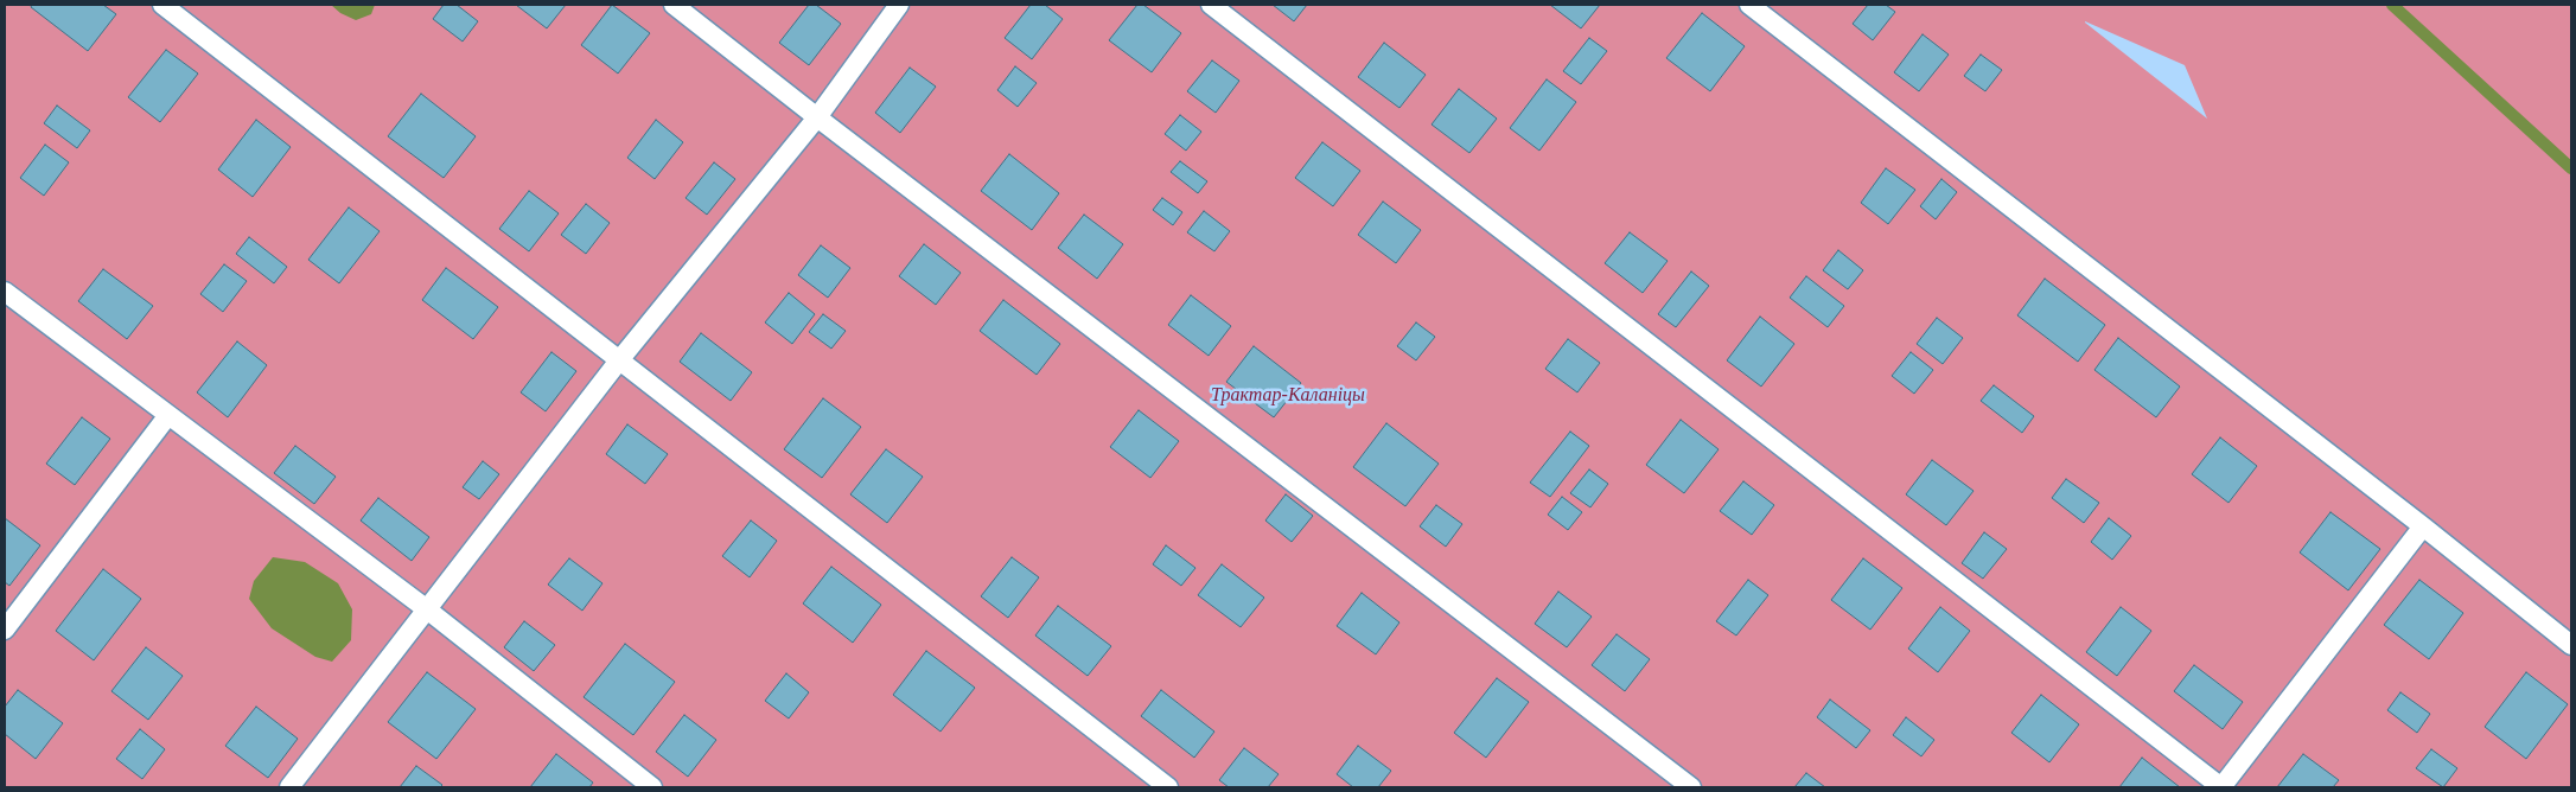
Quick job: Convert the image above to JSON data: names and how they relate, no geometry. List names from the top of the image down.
{
  "parks": ["Трактар-Каланіцы"]
}
